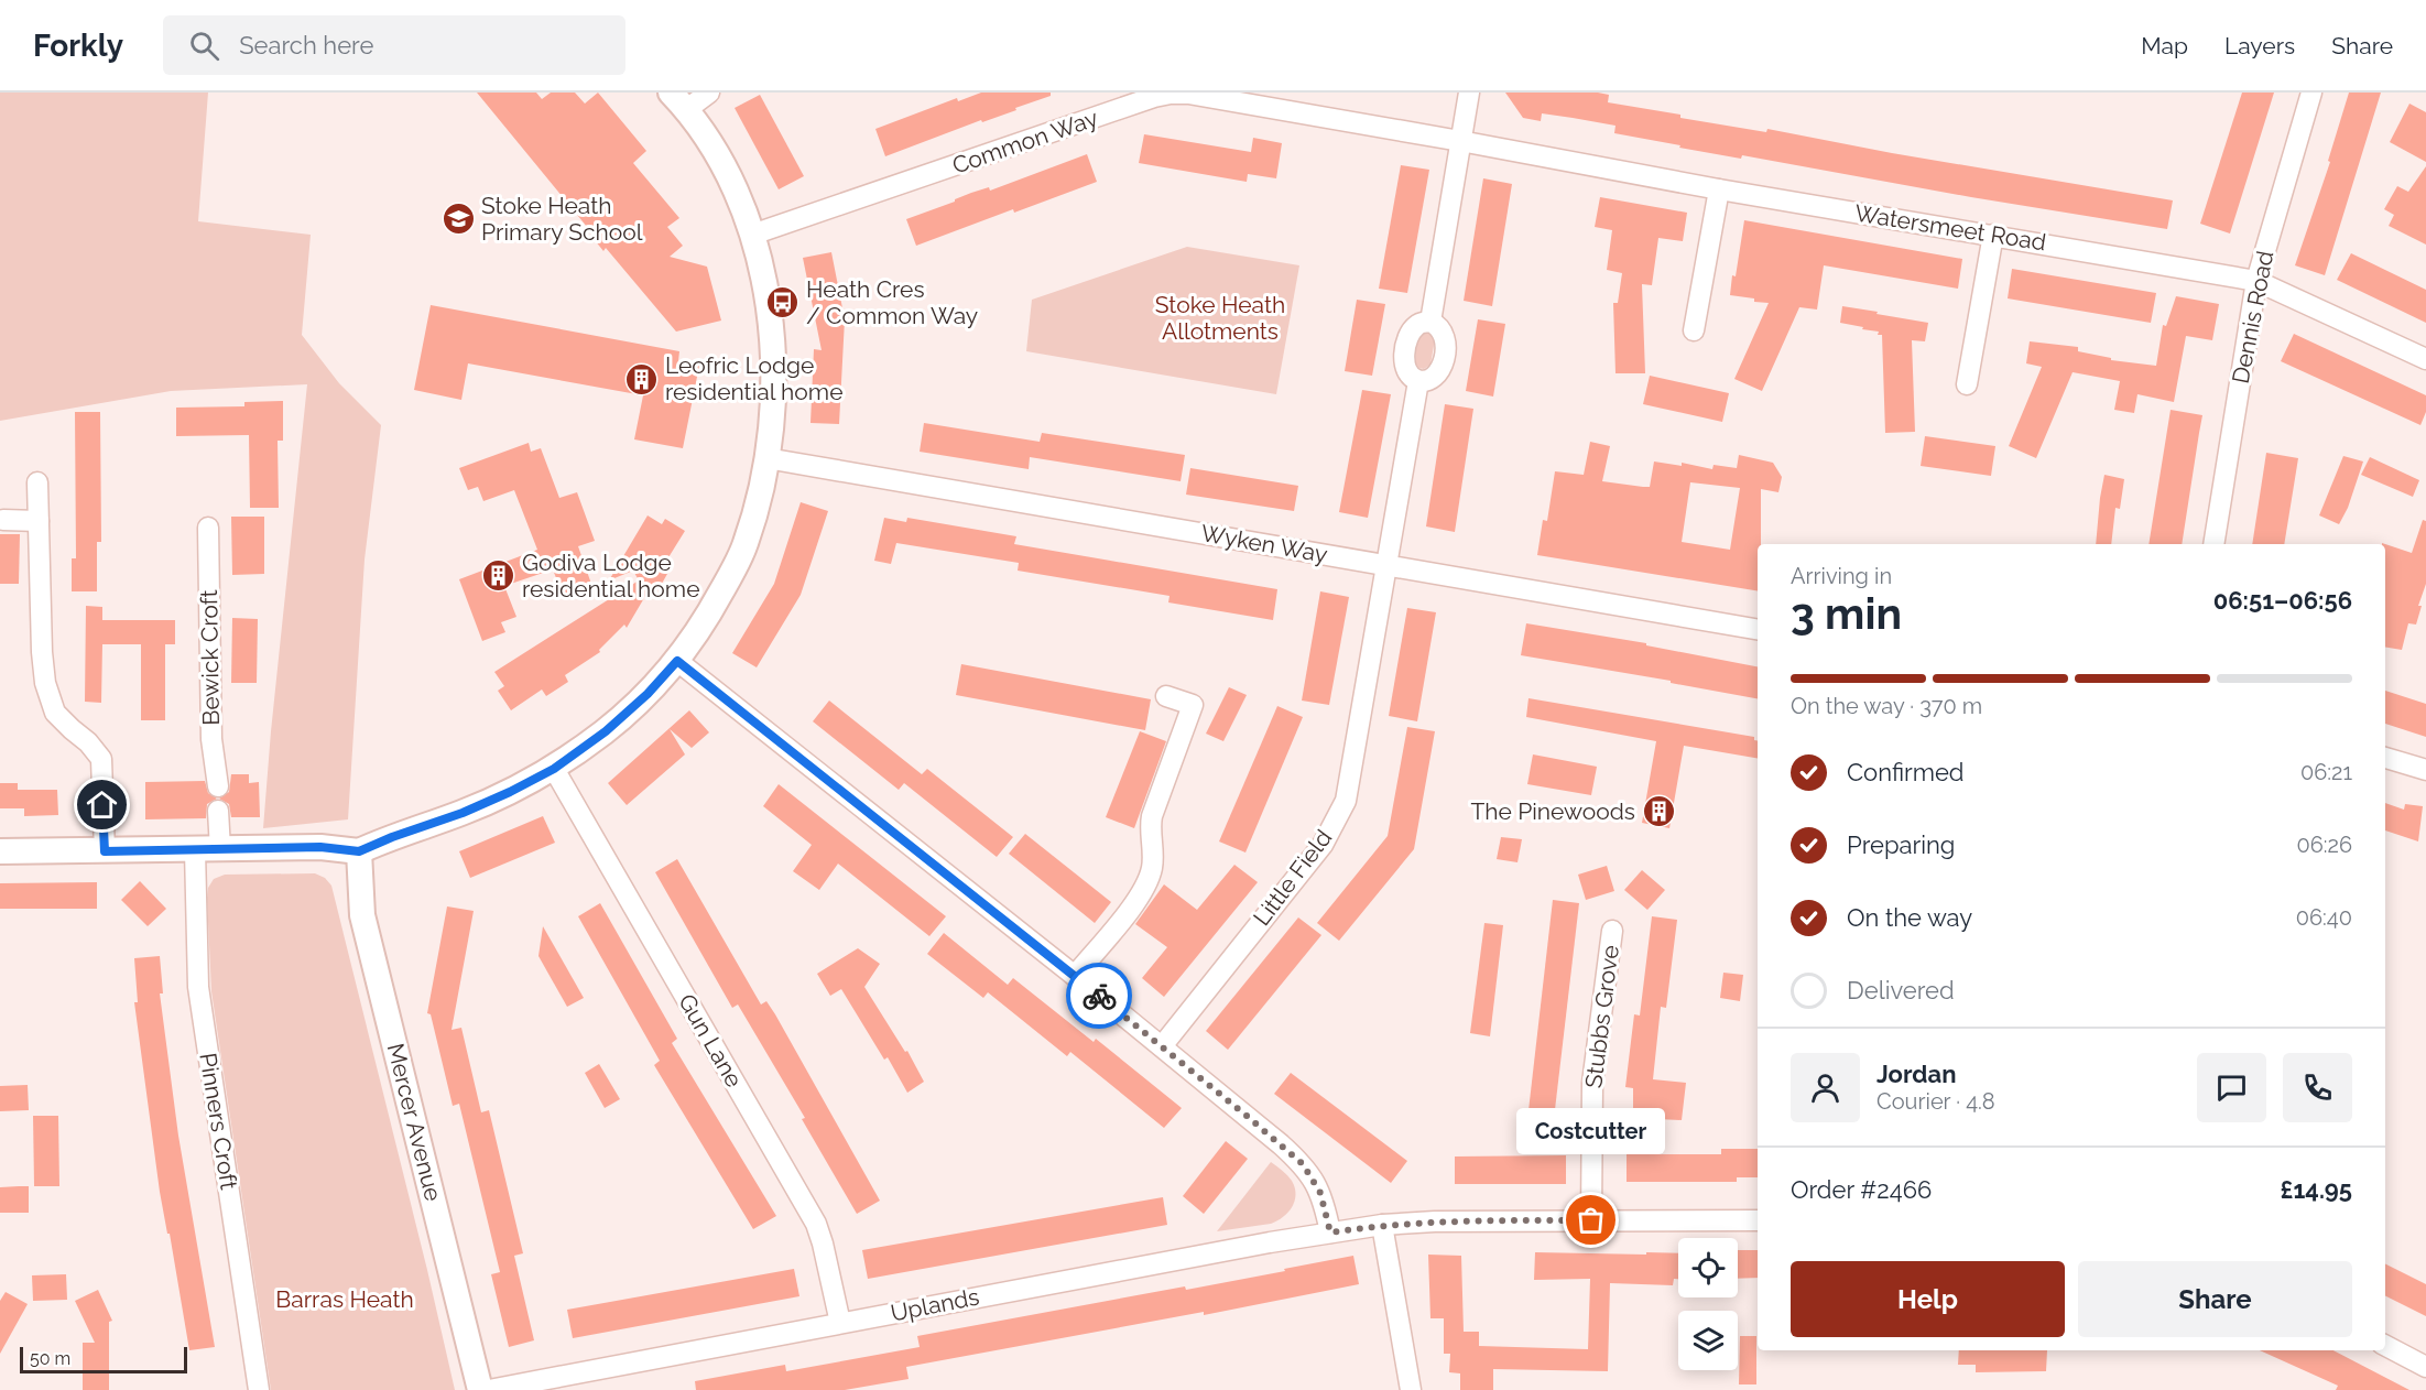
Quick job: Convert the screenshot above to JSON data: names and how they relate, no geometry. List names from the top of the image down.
{
  "streets": {
    "street": [
      "Common Way",
      "Watersmeet Road",
      "Dennis Road",
      "Wyken Way",
      "Bewick Croft",
      "Little Field",
      "Stubbs Grove",
      "Gun Lane",
      "Pinners Croft",
      "Mercer Avenue",
      "Uplands"
    ]
  },
  "crossings": [
    ["Common Way", "Watersmeet Road"],
    ["Watersmeet Road", "Dennis Road"],
    ["Wyken Way", "Little Field"],
    ["Stubbs Grove", "Uplands"],
    ["Gun Lane", "Uplands"]
  ],
  "parks": ["Stoke Heath Allotments", "Barras Heath"],
  "places": {
    "school or university": ["Stoke Heath Primary School"],
    "bus stop": ["Heath Cres / Common Way"],
    "building": ["Leofric Lodge residential home", "Godiva Lodge residential home", "The Pinewoods"],
    "other": ["Costcutter"]
  },
  "scale_bar": "50 m",
  "page": {
    "header": "Forkly",
    "search": "Search here",
    "nav": ["Map", "Layers", "Share"],
    "heading": ["3 min", "Arriving in", "06:51–06:56"],
    "panel": [
      "Jordan",
      "Courier · 4.8",
      "Order #2466",
      "£14.95"
    ],
    "bar": "On the way · 370 m",
    "list": [
      ["Confirmed", "06:21"],
      ["Preparing", "06:26"],
      ["On the way", "06:40"],
      "Delivered"
    ],
    "bubble": "Costcutter",
    "buttons": ["Help", "Share"],
    "scale": "50 m"
  }
}
